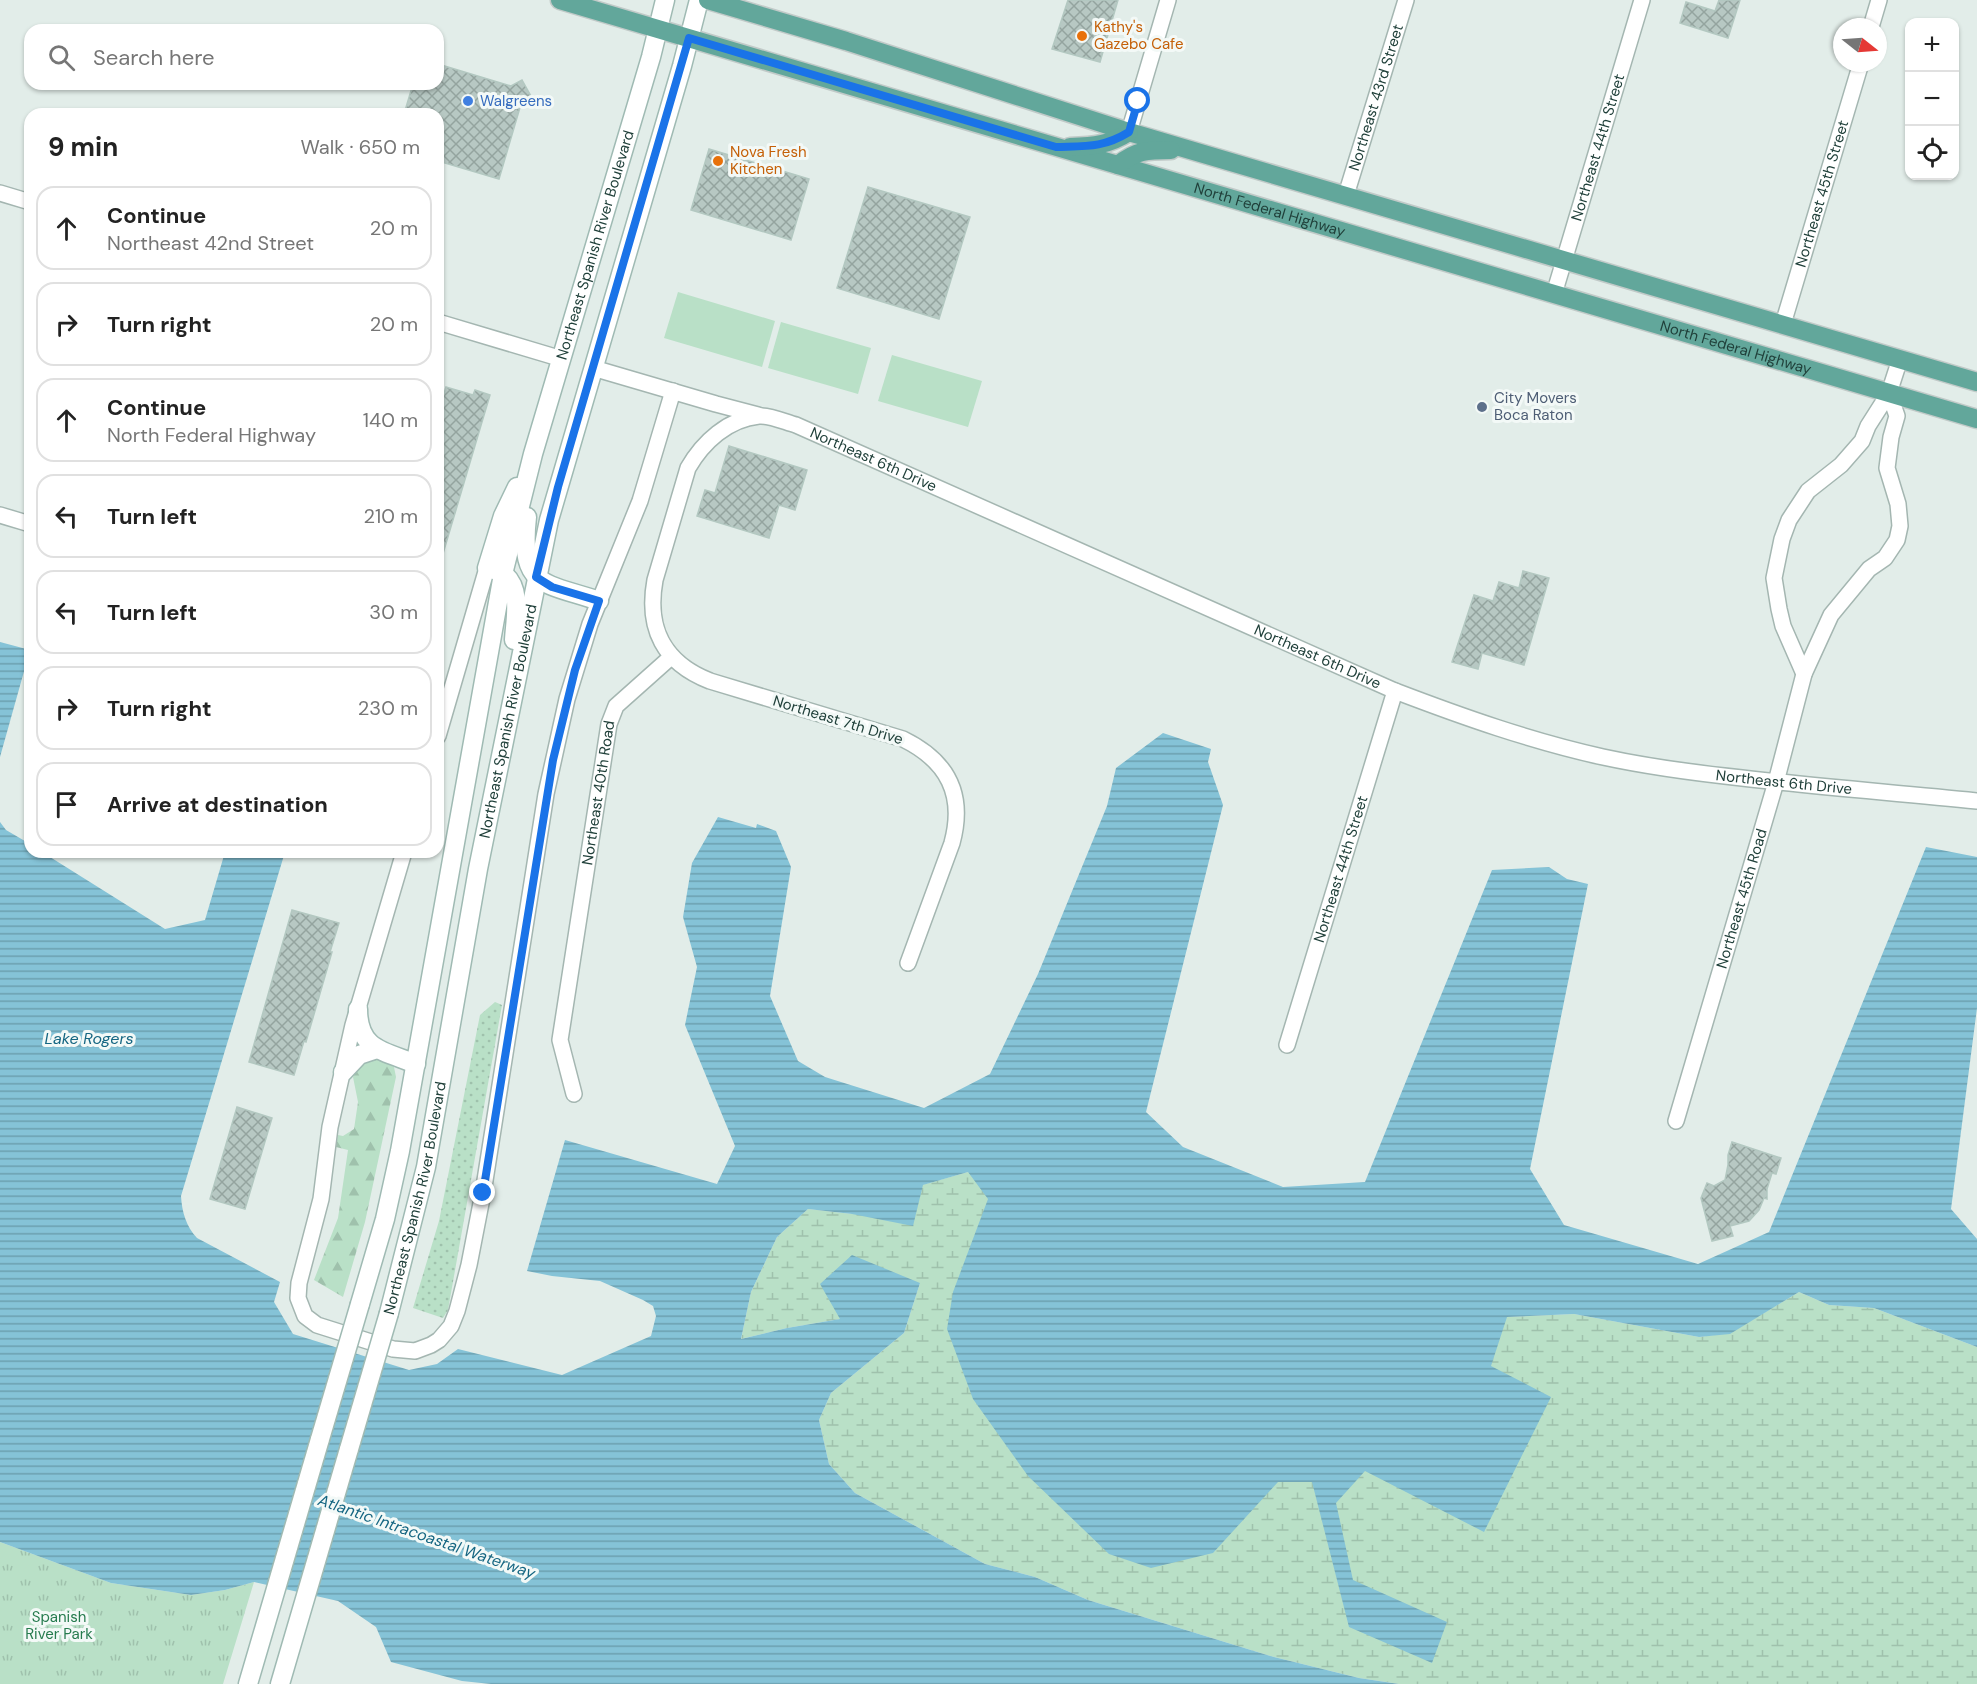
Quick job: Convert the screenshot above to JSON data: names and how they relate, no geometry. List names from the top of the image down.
{
  "streets": {
    "main road": ["North Federal Highway", "Northeast Spanish River Boulevard"],
    "street": [
      "Northeast 43rd Street",
      "Northeast 44th Street",
      "Northeast 45th Street",
      "Northeast 6th Drive",
      "Northeast 7th Drive",
      "Northeast 40th Road",
      "Northeast 45th Road"
    ]
  },
  "crossings": [
    ["Northeast 44th Street", "North Federal Highway"],
    ["Northeast 44th Street", "Northeast 6th Drive"],
    ["North Federal Highway", "Northeast Spanish River Boulevard"],
    ["North Federal Highway", "Northeast 45th Road"],
    ["Northeast Spanish River Boulevard", "Northeast 6th Drive"],
    ["Northeast 6th Drive", "Northeast 45th Road"],
    ["Northeast 7th Drive", "Northeast 40th Road"]
  ],
  "water": ["Lake Rogers", "Atlantic Intracoastal Waterway"],
  "parks": ["Spanish River Park"],
  "places": [
    "Kathy's Gazebo Cafe",
    "Walgreens",
    "Nova Fresh Kitchen",
    "City Movers Boca Raton"
  ],
  "north": "right",
  "page": {
    "map_buttons": ["+", "−"],
    "search": "Search here",
    "heading": ["9 min", "Walk · 650 m"],
    "list": [
      ["Continue", "Northeast 42nd Street", "20 m"],
      ["Turn right", "20 m"],
      ["Continue", "North Federal Highway", "140 m"],
      ["Turn left", "210 m"],
      ["Turn left", "30 m"],
      ["Turn right", "230 m"],
      "Arrive at destination"
    ]
  }
}
